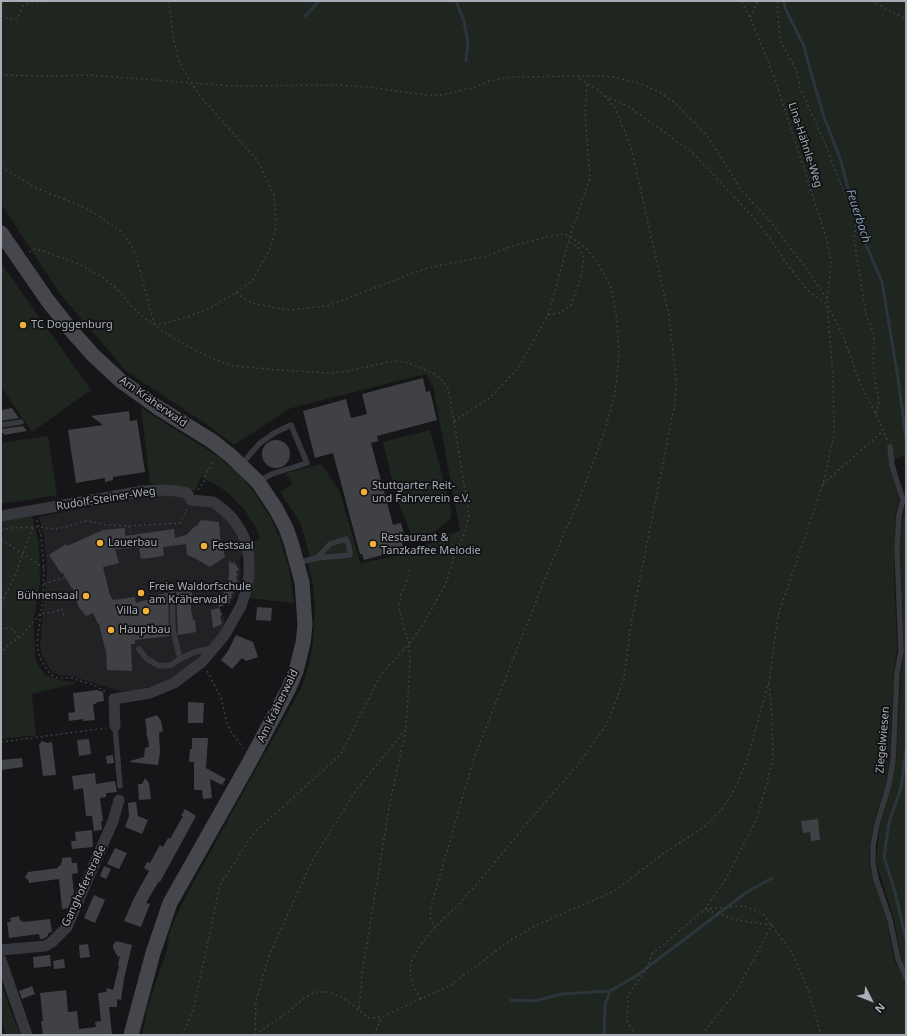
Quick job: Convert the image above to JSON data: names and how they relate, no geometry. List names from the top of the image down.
{
  "streets": {
    "main road": ["Am Kräherwald"],
    "street": ["Rudolf-Steiner-Weg", "Ganghoferstraße"],
    "lane": ["Ziegelwiesen"],
    "path": ["Lina-Hähnle-Weg"]
  },
  "water": ["Feuerbach"],
  "places": [
    "TC Doggenburg",
    "Stuttgarter Reit- und Fahrverein e.V.",
    "Lauerbau",
    "Restaurant & Tanzkaffee Melodie",
    "Festsaal",
    "Freie Waldorfschule am Kräherwald",
    "Bühnensaal",
    "Villa",
    "Hauptbau"
  ],
  "north": "bottom right"
}
